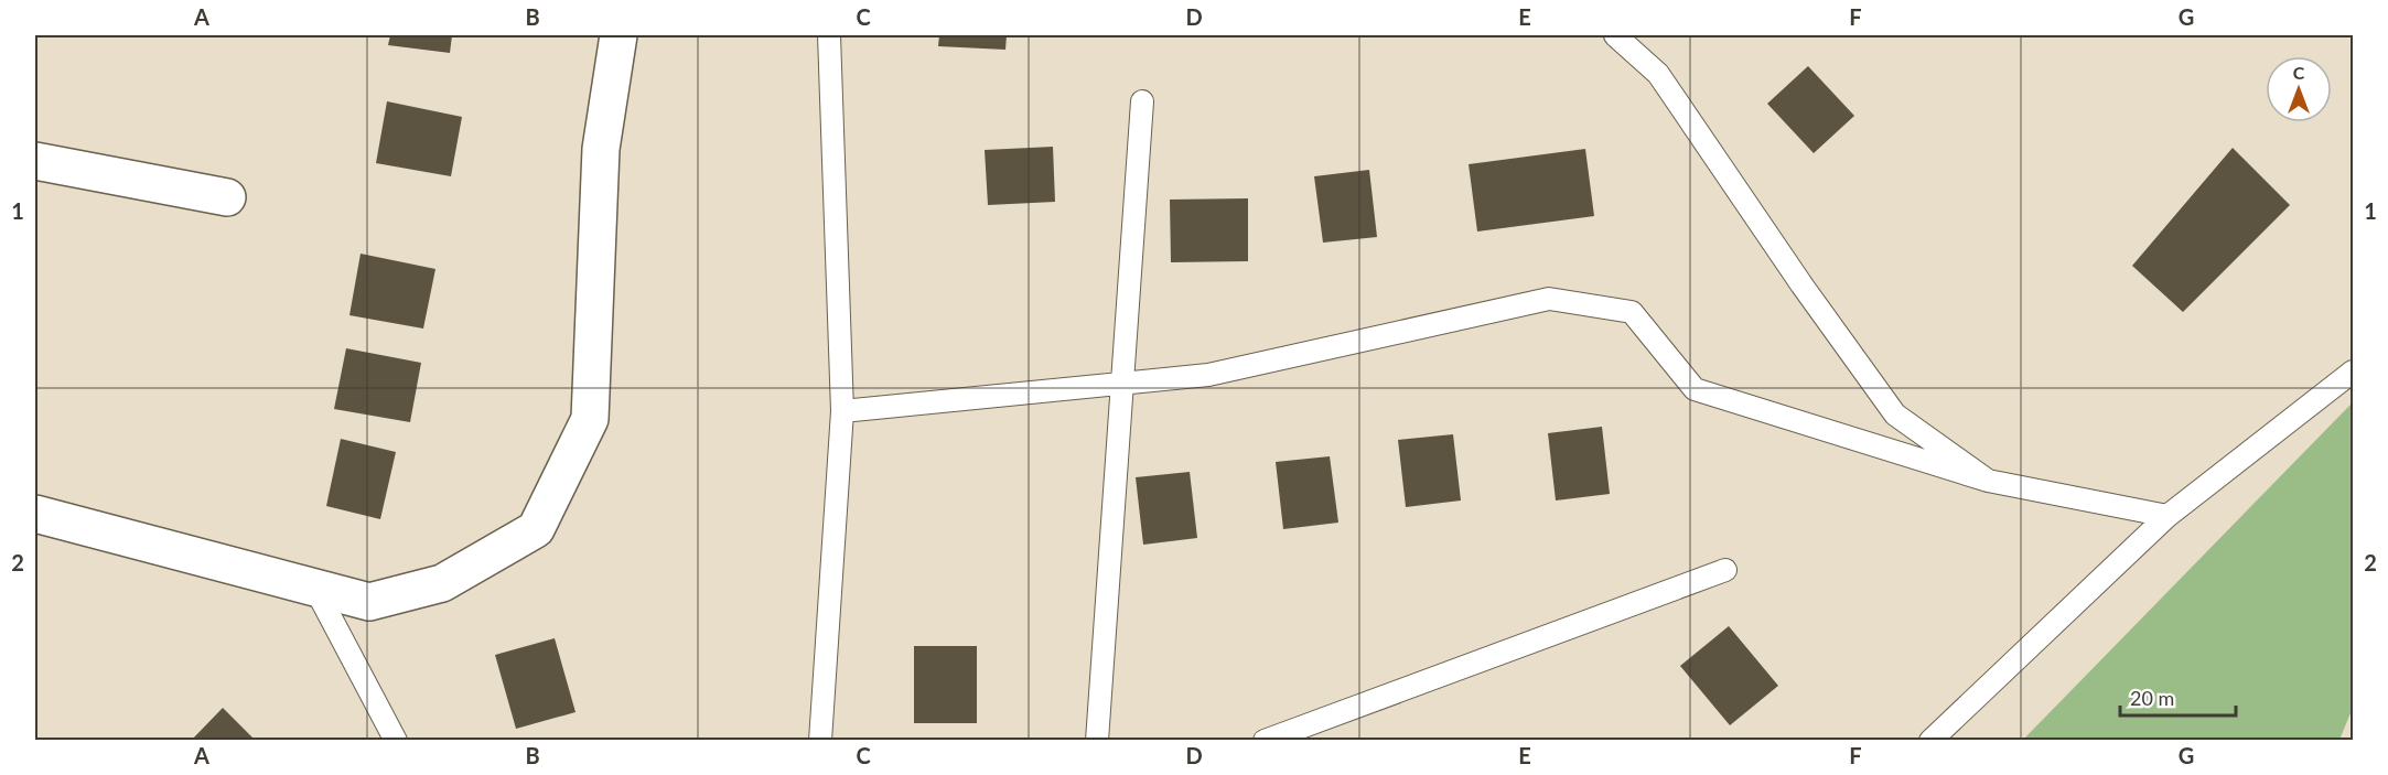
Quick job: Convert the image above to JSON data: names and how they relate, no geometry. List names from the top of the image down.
{
  "scale_bar": "20 m",
  "north": "top",
  "grid": {
    "columns": [
      "A",
      "B",
      "C",
      "D",
      "E",
      "F",
      "G"
    ],
    "rows": ["1", "2"]
  }
}
